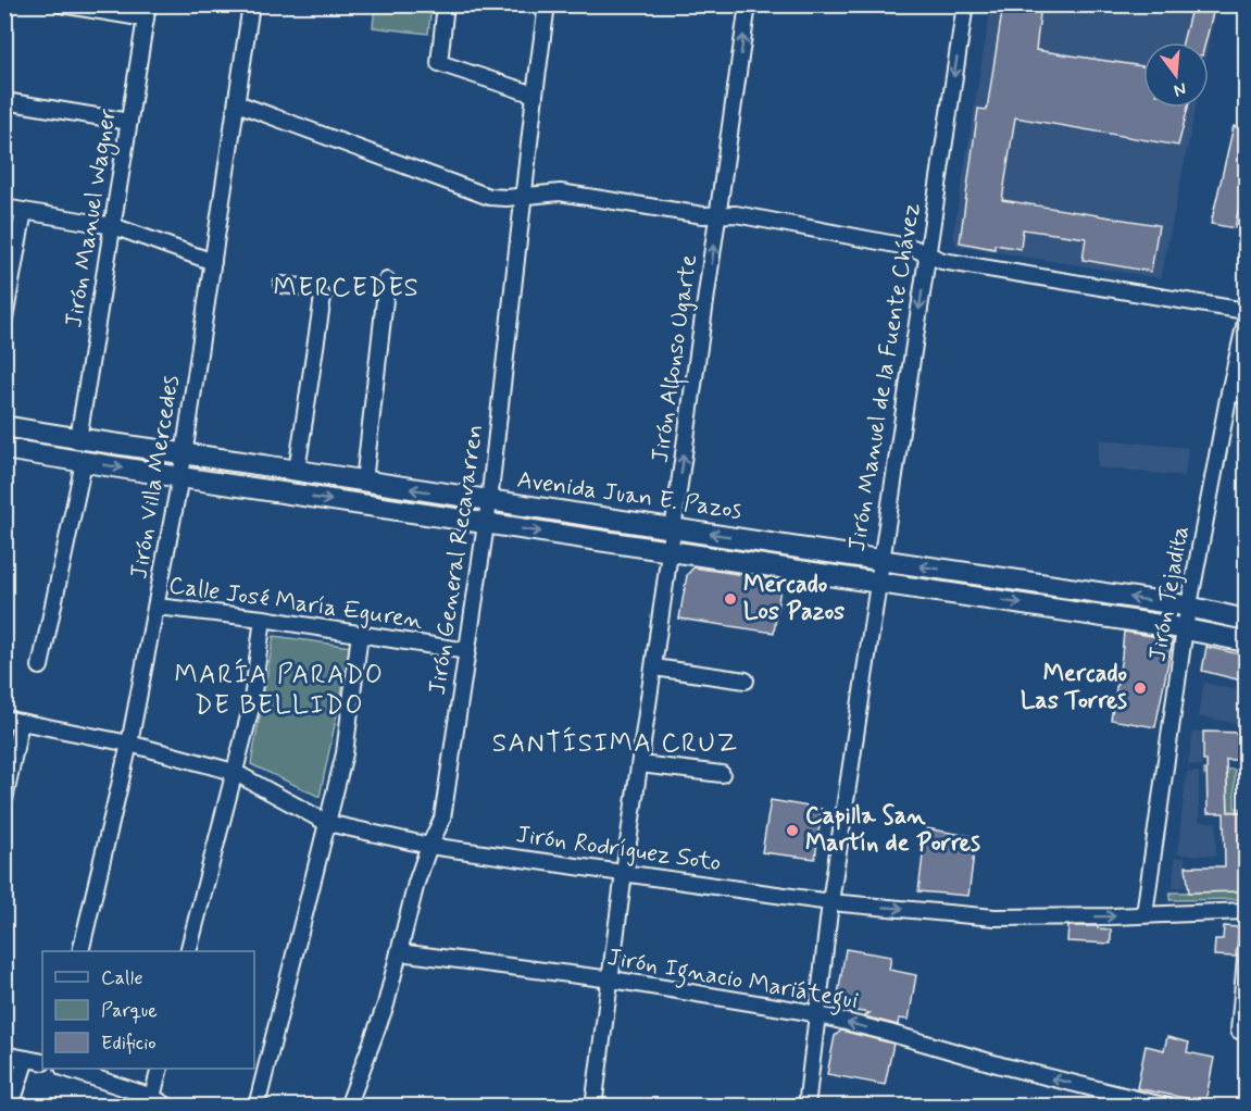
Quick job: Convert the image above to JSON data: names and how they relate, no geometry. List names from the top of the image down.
{
  "streets": {
    "street": [
      "Jirón Manuel Wagner",
      "Jirón Alfonso Ugarte",
      "Jirón Manuel de la Fuente Chávez",
      "Jirón Villa Mercedes",
      "Avenida Juan E. Pazos",
      "Jirón General Recavarren",
      "Jirón Tejadita",
      "Calle José María Eguren",
      "Jirón Rodríguez Soto",
      "Jirón Ignacio Mariátegui"
    ]
  },
  "crossings": [
    ["Jirón Manuel Wagner", "Avenida Juan E. Pazos"],
    ["Jirón Alfonso Ugarte", "Avenida Juan E. Pazos"],
    ["Jirón Alfonso Ugarte", "Jirón Rodríguez Soto"],
    ["Jirón Alfonso Ugarte", "Jirón Ignacio Mariátegui"],
    ["Jirón Manuel de la Fuente Chávez", "Avenida Juan E. Pazos"],
    ["Jirón Manuel de la Fuente Chávez", "Jirón Rodríguez Soto"],
    ["Jirón Manuel de la Fuente Chávez", "Jirón Ignacio Mariátegui"],
    ["Jirón Villa Mercedes", "Avenida Juan E. Pazos"],
    ["Jirón Villa Mercedes", "Calle José María Eguren"],
    ["Jirón Villa Mercedes", "Jirón Rodríguez Soto"],
    ["Avenida Juan E. Pazos", "Jirón General Recavarren"],
    ["Avenida Juan E. Pazos", "Jirón Tejadita"],
    ["Jirón General Recavarren", "Calle José María Eguren"],
    ["Jirón General Recavarren", "Jirón Rodríguez Soto"],
    ["Jirón General Recavarren", "Jirón Ignacio Mariátegui"],
    ["Jirón Tejadita", "Jirón Rodríguez Soto"]
  ],
  "one_way": ["Jirón Alfonso Ugarte", "Jirón Manuel de la Fuente Chávez", "Jirón Ignacio Mariátegui"],
  "districts": ["MERCEDES", "MARÍA PARADO DE BELLIDO", "SANTÍSIMA CRUZ"],
  "places": ["Mercado Los Pazos", "Mercado Las Torres", "Capilla San Martín de Porres"],
  "legend": ["Calle", "Parque", "Edificio"],
  "north": "bottom"
}
